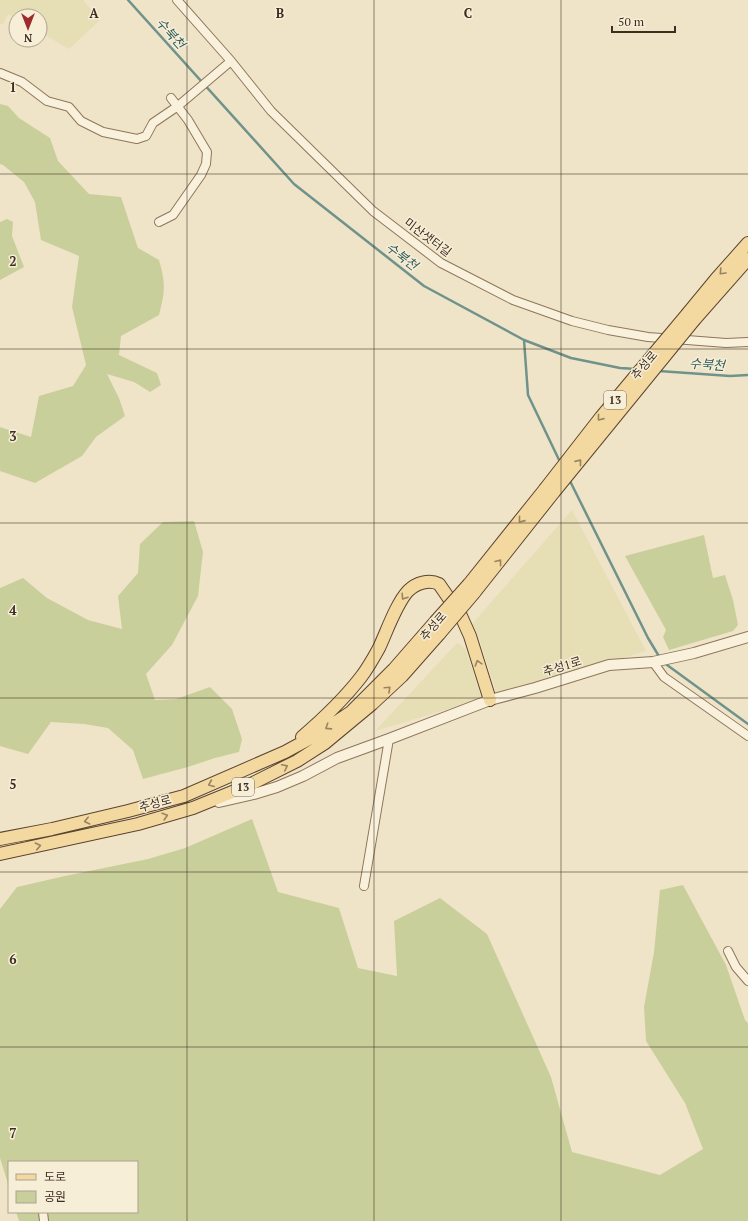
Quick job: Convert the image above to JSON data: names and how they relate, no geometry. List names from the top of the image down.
{
  "streets": {
    "main road": ["추성로", "13"],
    "street": ["미산샛터길", "추성1로"]
  },
  "crossings": [
    ["추성로", "추성1로"]
  ],
  "water": ["수북천"],
  "legend": ["도로", "공원"],
  "scale_bar": "50 m",
  "north": "bottom",
  "grid": {
    "columns": ["A", "B", "C"],
    "rows": [
      "1",
      "2",
      "3",
      "4",
      "5",
      "6",
      "7"
    ]
  }
}
